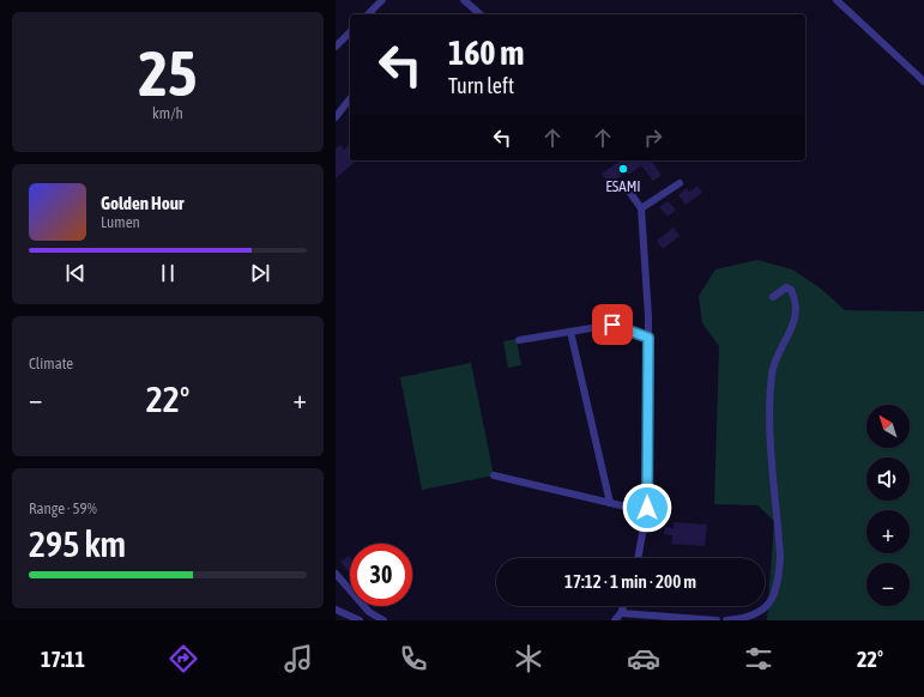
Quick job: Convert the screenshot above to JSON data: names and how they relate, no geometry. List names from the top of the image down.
{
  "places": ["ESAMI"],
  "north": "top left",
  "page": {
    "tile": [
      ["25", "km/h"],
      "Climate",
      ["Range · 59%", "295 km"]
    ],
    "turn": ["160 m", "Turn left"],
    "song": ["Golden Hour", "Lumen"],
    "heat": ["−", "22°", "+"],
    "map_buttons": ["+", "−"],
    "limit": "30",
    "trip": "17:12 · 1 min · 200 m",
    "tabs": ["17:11", "22°"]
  }
}
